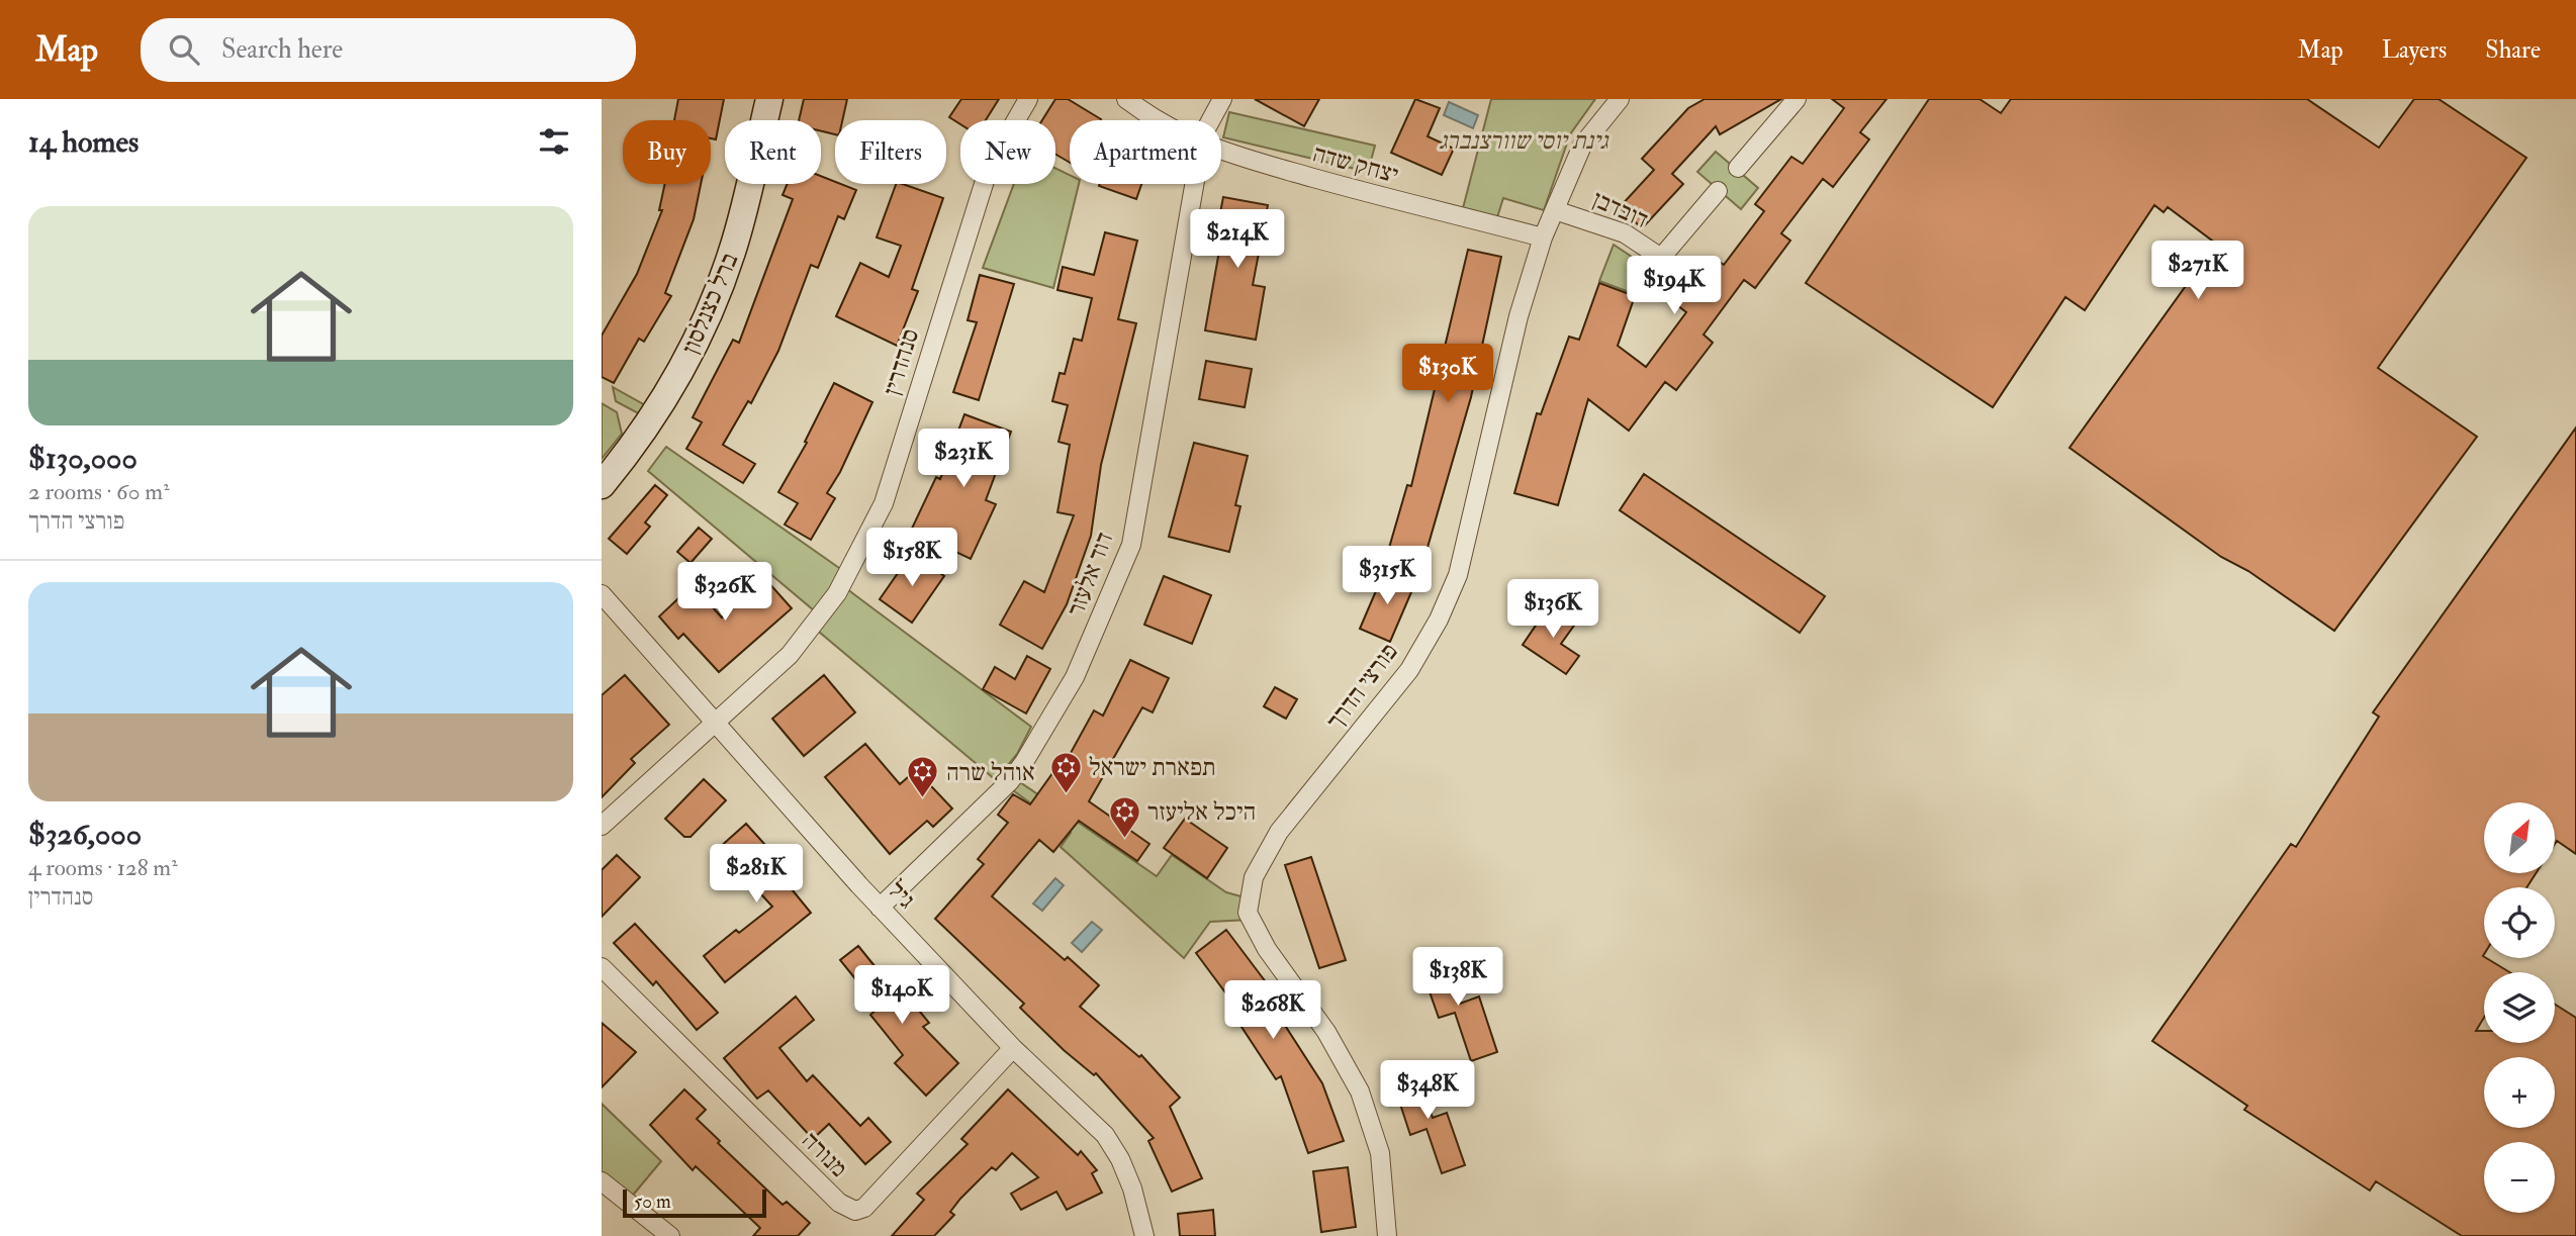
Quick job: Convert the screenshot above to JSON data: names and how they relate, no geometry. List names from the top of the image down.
{
  "streets": {
    "street": [
      "יצחק שדה",
      "דובדבן",
      "ברל כצנלסון",
      "סנהדרין",
      "דוד אלעזר",
      "פורצי הדרך",
      "גיל",
      "מנורה"
    ]
  },
  "crossings": [
    ["יצחק שדה", "פורצי הדרך"],
    ["דובדבן", "פורצי הדרך"],
    ["סנהדרין", "גיל"],
    ["דוד אלעזר", "גיל"],
    ["גיל", "מנורה"]
  ],
  "parks": ["גינת יוסי שוורצנברג"],
  "places": {
    "synagogue": ["תפארת ישראל", "אוהל שרה", "היכל אליעזר"]
  },
  "scale_bar": "50 m",
  "north": "top right",
  "page": {
    "header": "Map",
    "search": "Search here",
    "nav": ["Map", "Layers", "Share"],
    "heading": "14 homes",
    "chip": [
      "Buy",
      "Rent",
      "Filters",
      "New",
      "Apartment"
    ],
    "list": [
      {
        "name": "$130,000",
        "note": "2 rooms · 60 m² · פורצי הדרך"
      },
      {
        "name": "$326,000",
        "note": "4 rooms · 128 m² · סנהדרין"
      }
    ],
    "price": [
      "$214K",
      "$271K",
      "$194K",
      "$130K",
      "$231K",
      "$158K",
      "$315K",
      "$326K",
      "$136K",
      "$281K",
      "$138K",
      "$140K",
      "$268K",
      "$348K"
    ],
    "map_buttons": ["+", "−"],
    "scale": "50 m"
  }
}
